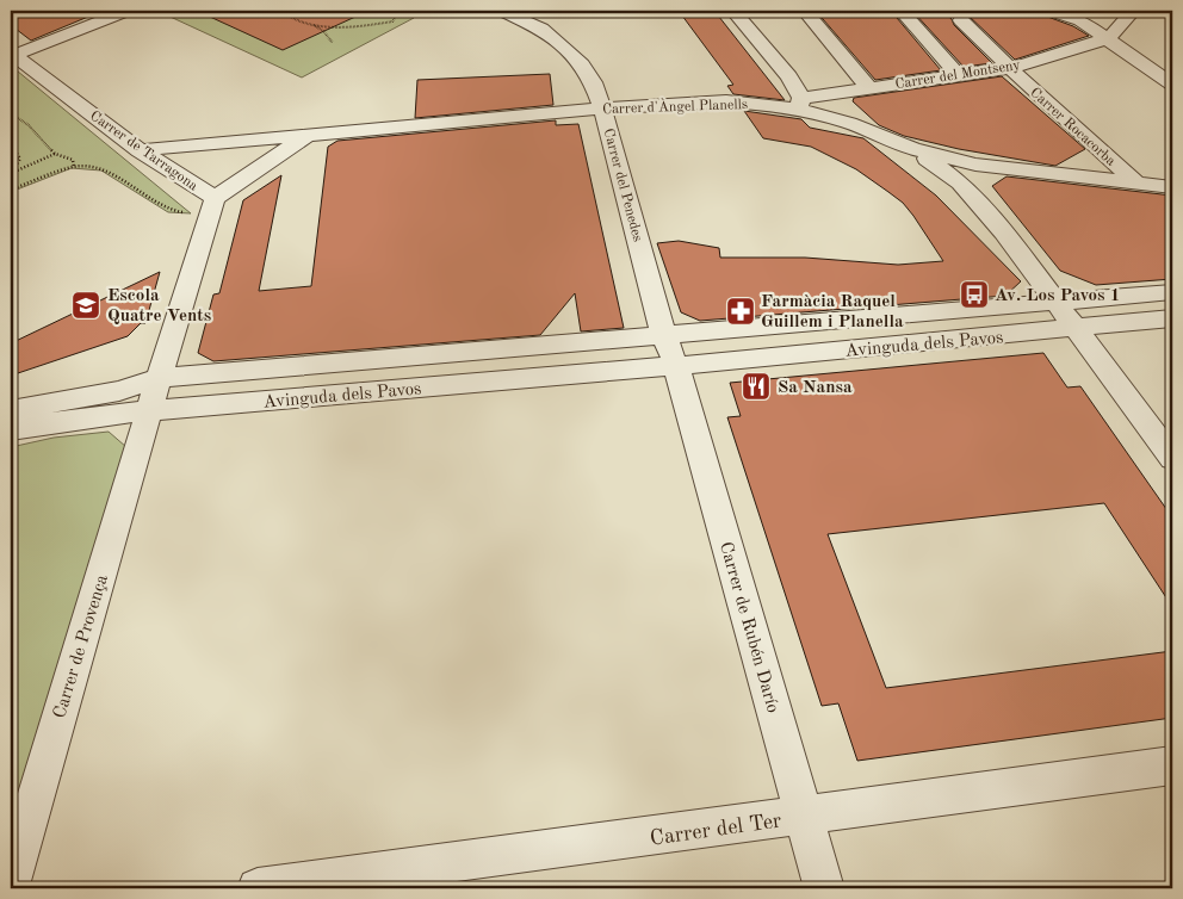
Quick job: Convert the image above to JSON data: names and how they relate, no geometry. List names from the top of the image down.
{
  "streets": {
    "street": [
      "Carrer del Montseny",
      "Carrer d'Àngel Planells",
      "Carrer Rocacorba",
      "Carrer de Tarragona",
      "Carrer del Penedes",
      "Avinguda dels Pavos",
      "Carrer de Rubén Darío",
      "Carrer de Provença",
      "Carrer del Ter"
    ]
  },
  "crossings": [
    ["Carrer del Montseny", "Carrer d'Àngel Planells"],
    ["Carrer del Montseny", "Carrer Rocacorba"],
    ["Carrer d'Àngel Planells", "Carrer Rocacorba"],
    ["Carrer d'Àngel Planells", "Carrer de Tarragona"],
    ["Carrer d'Àngel Planells", "Carrer del Penedes"],
    ["Carrer de Tarragona", "Avinguda dels Pavos"],
    ["Carrer de Tarragona", "Carrer de Provença"],
    ["Carrer del Penedes", "Avinguda dels Pavos"],
    ["Avinguda dels Pavos", "Carrer de Rubén Darío"],
    ["Avinguda dels Pavos", "Carrer de Provença"],
    ["Carrer de Rubén Darío", "Carrer del Ter"]
  ],
  "places": {
    "bus stop": ["Av. Los Pavos 1"],
    "school or university": ["Escola Quatre Vents"],
    "pharmacy": ["Farmàcia Raquel Guillem i Planella"],
    "restaurant": ["Sa Nansa"]
  }
}
